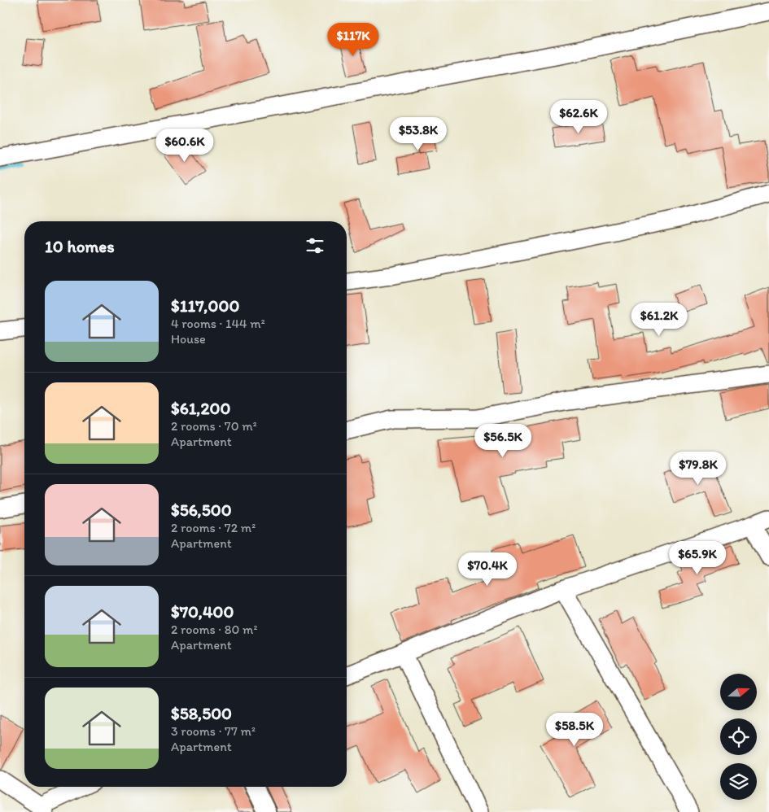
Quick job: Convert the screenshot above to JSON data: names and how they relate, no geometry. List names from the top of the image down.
{
  "north": "right",
  "page": {
    "price": [
      "$117K",
      "$62.6K",
      "$53.8K",
      "$60.6K",
      "$61.2K",
      "$56.5K",
      "$79.8K",
      "$65.9K",
      "$70.4K",
      "$58.5K"
    ],
    "heading": "10 homes",
    "list": [
      {
        "name": "$117,000",
        "note": "4 rooms · 144 m² · House"
      },
      {
        "name": "$61,200",
        "note": "2 rooms · 70 m² · Apartment"
      },
      {
        "name": "$56,500",
        "note": "2 rooms · 72 m² · Apartment"
      },
      {
        "name": "$70,400",
        "note": "2 rooms · 80 m² · Apartment"
      },
      {
        "name": "$58,500",
        "note": "3 rooms · 77 m² · Apartment"
      }
    ]
  }
}
